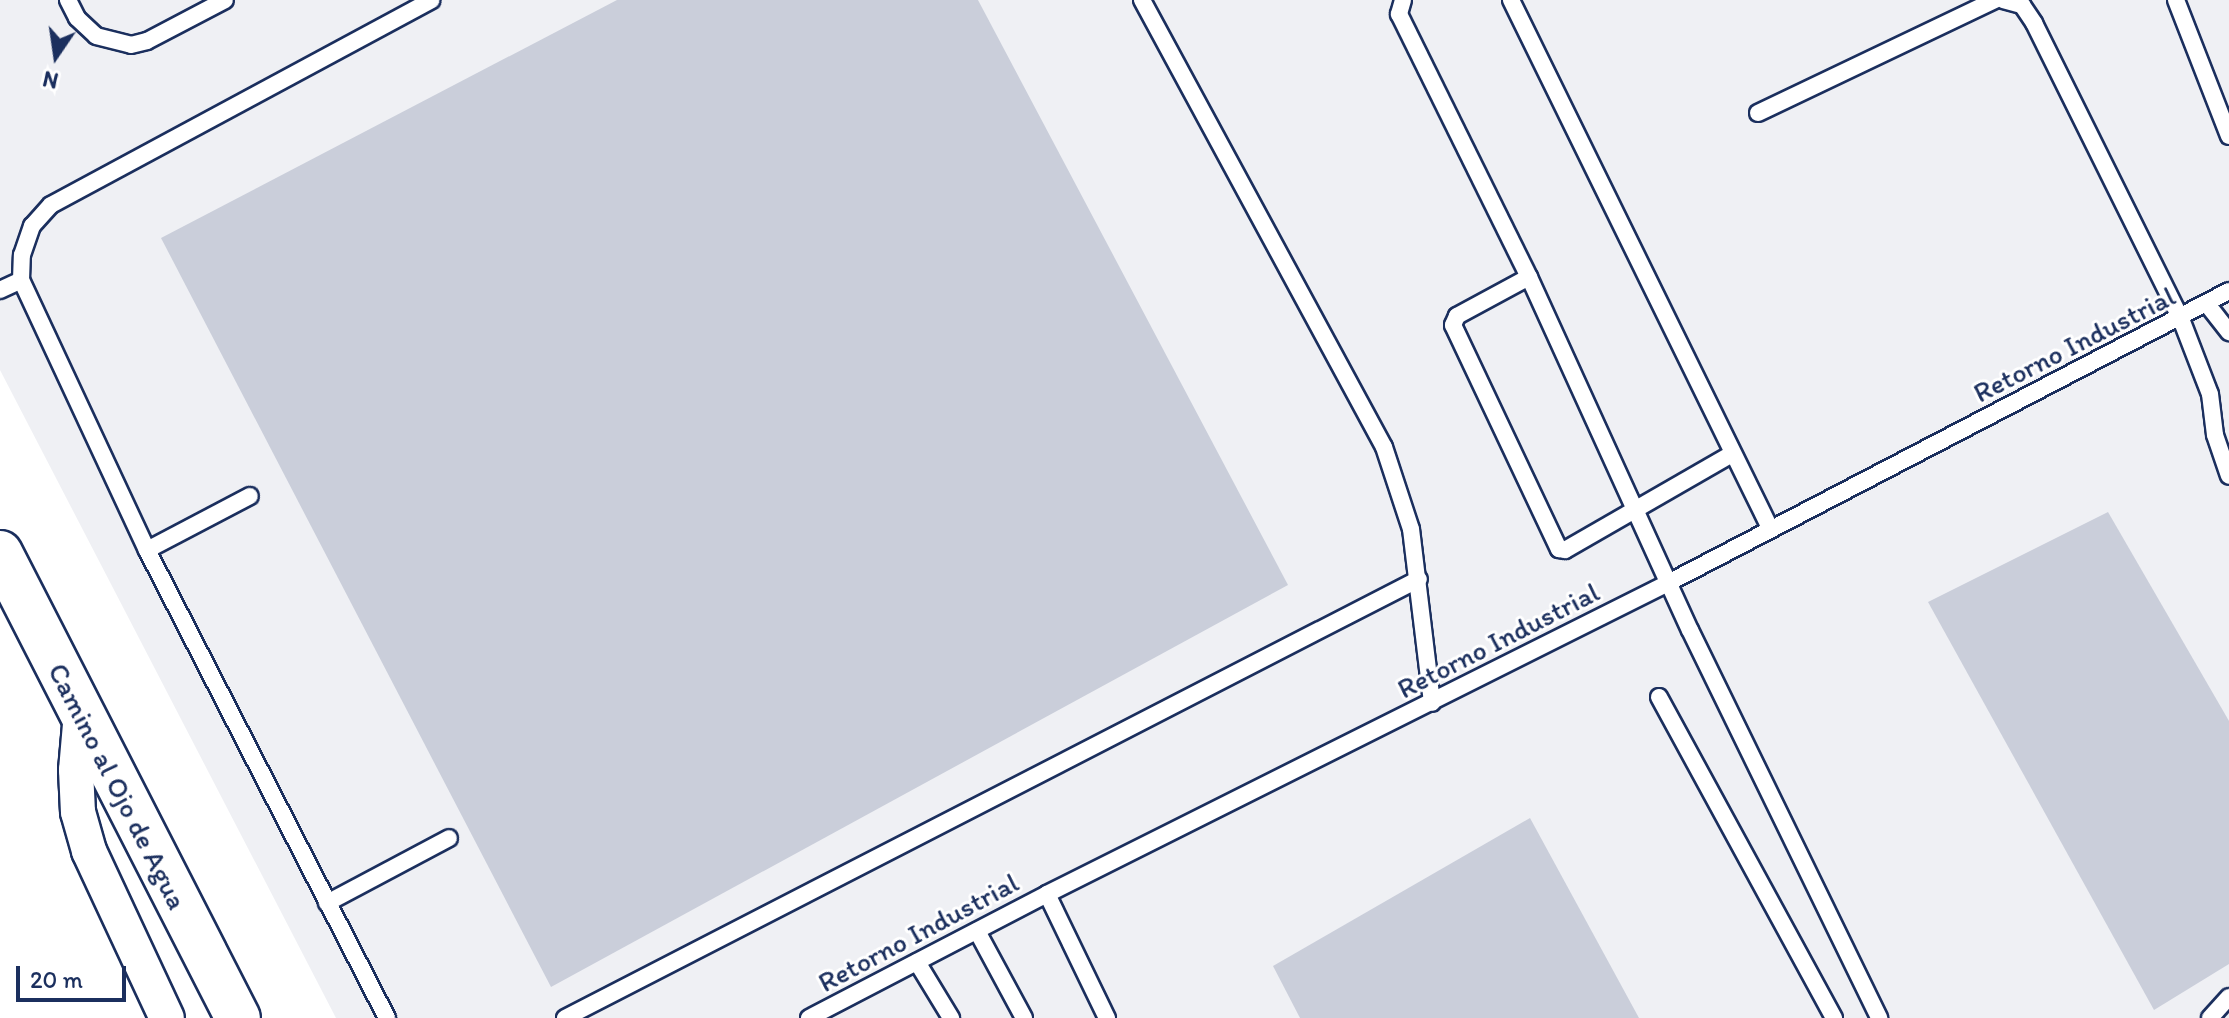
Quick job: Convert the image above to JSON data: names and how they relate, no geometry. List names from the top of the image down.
{
  "streets": {
    "street": ["Camino al Ojo de Agua"],
    "lane": ["Retorno Industrial"]
  },
  "scale_bar": "20 m",
  "north": "bottom"
}
